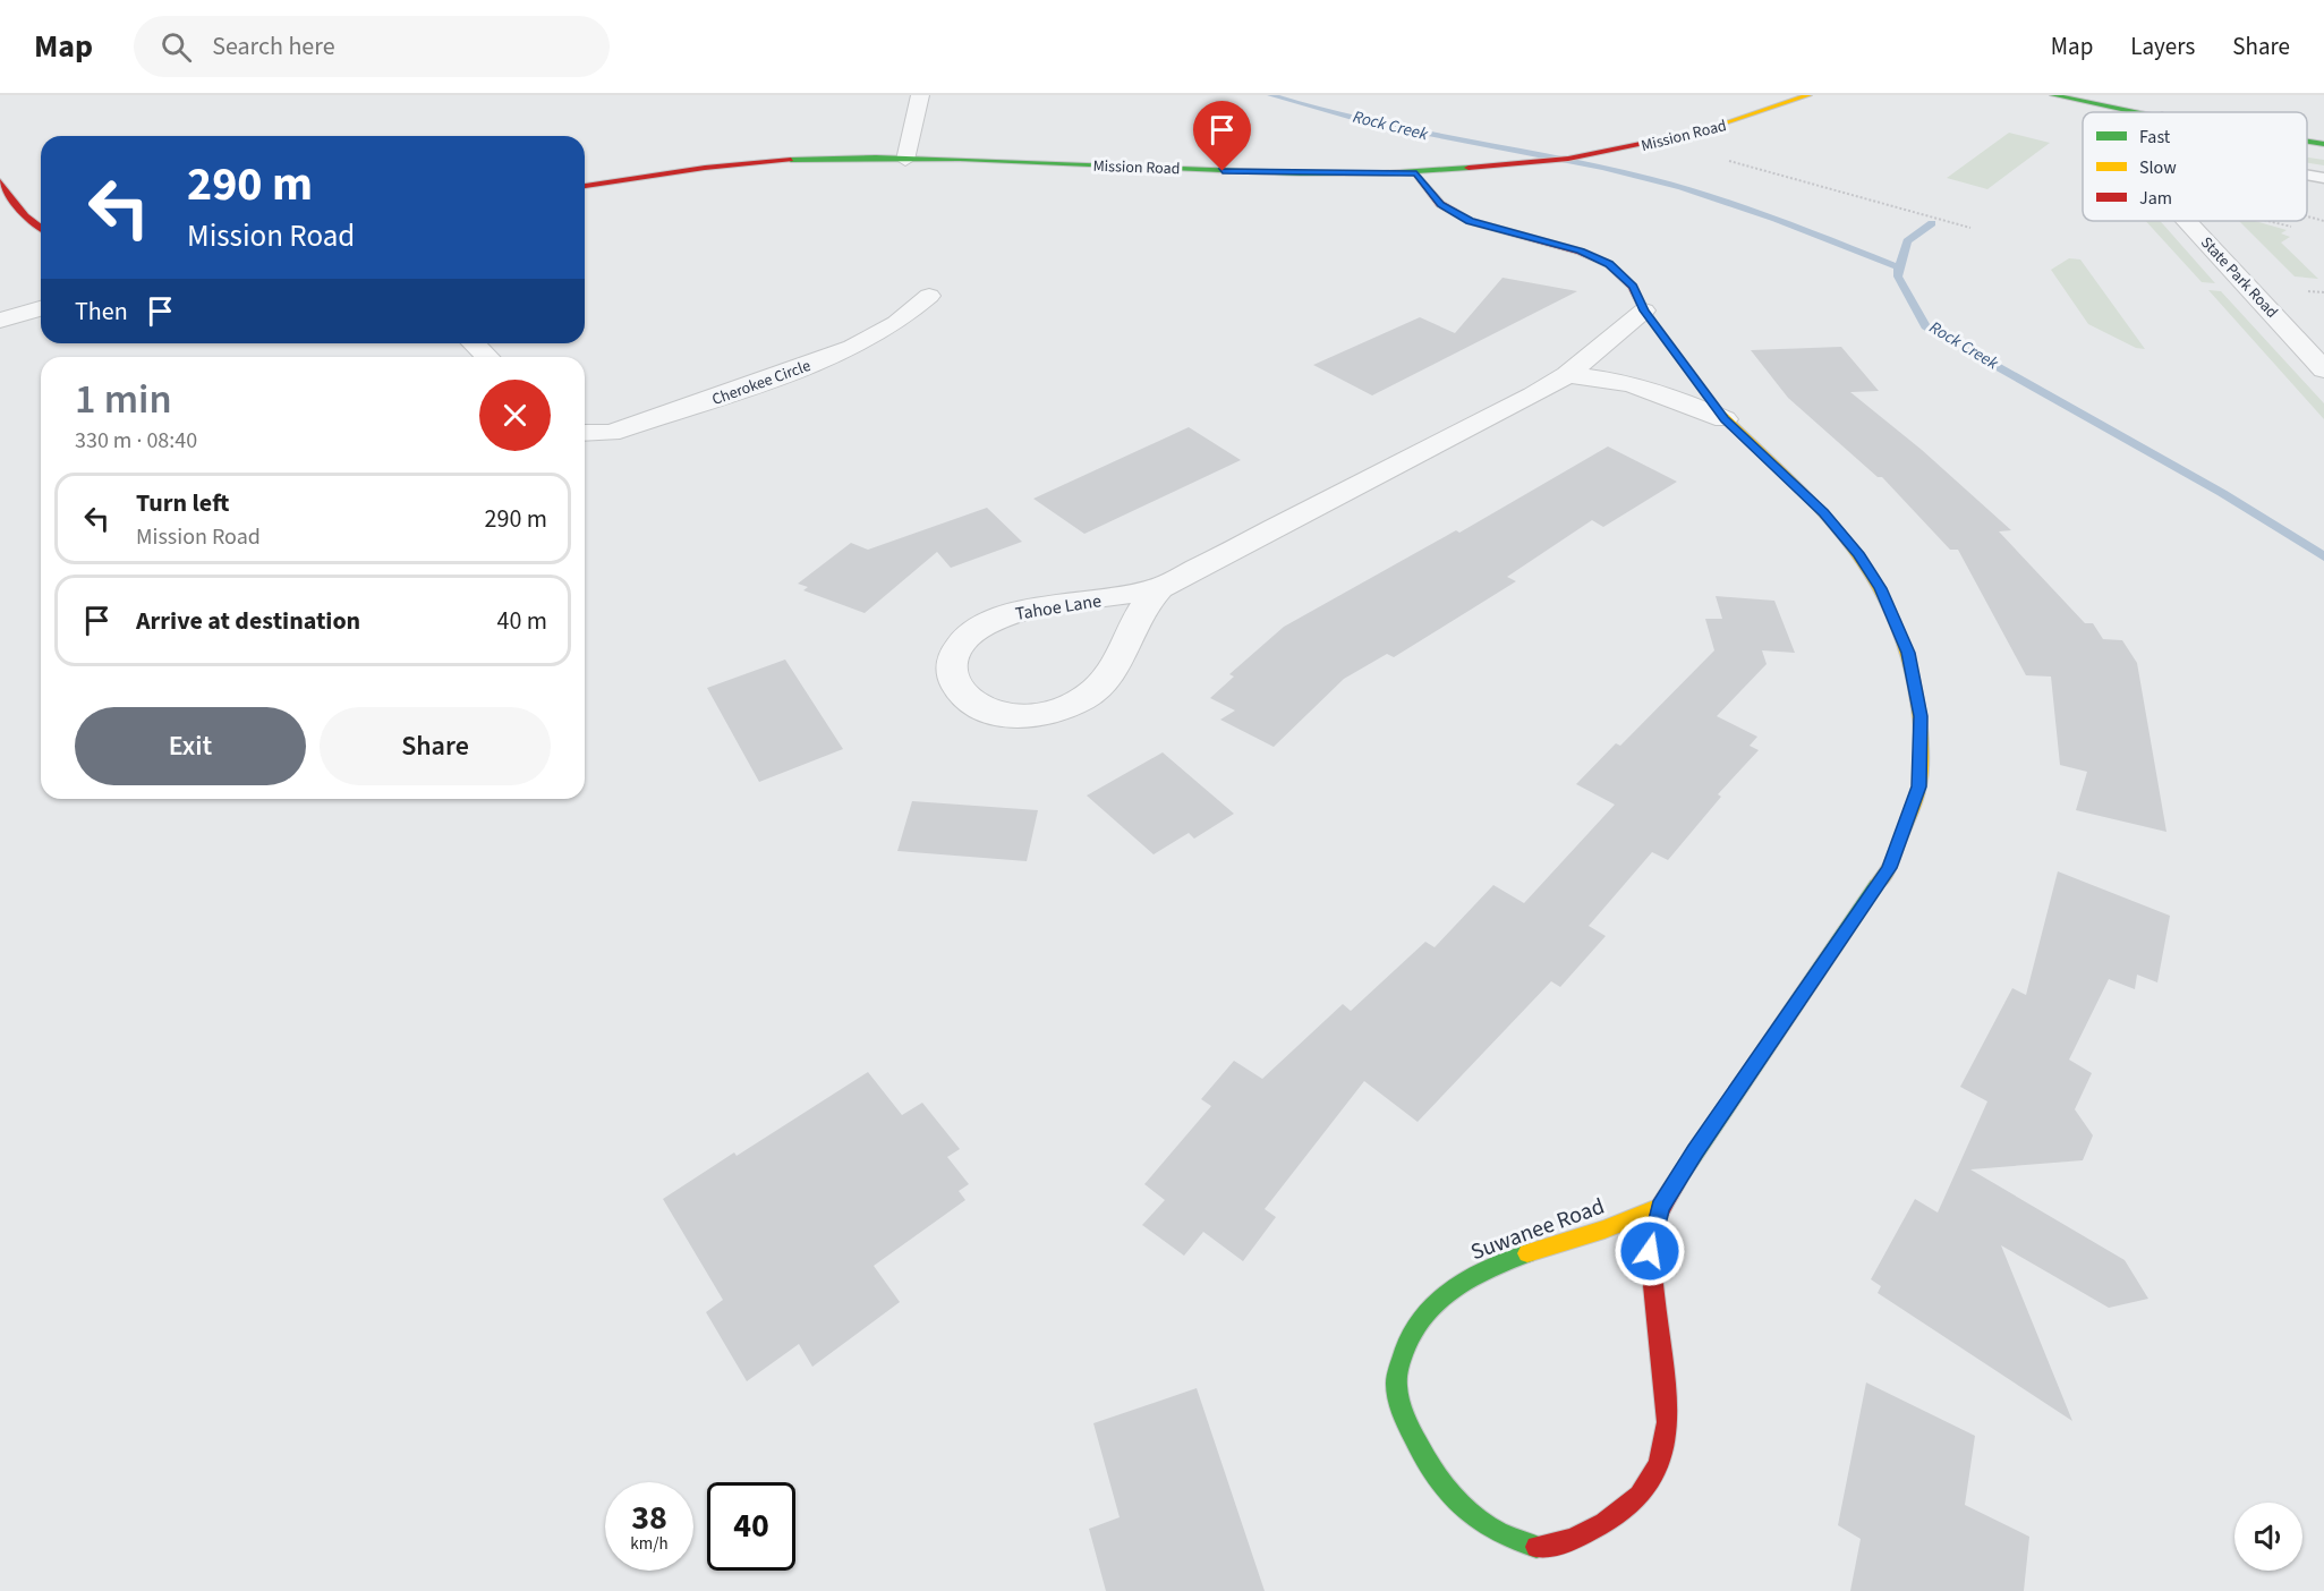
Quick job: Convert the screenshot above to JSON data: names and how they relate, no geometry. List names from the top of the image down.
{
  "streets": {
    "main road": ["Mission Road", "Suwanee Road"],
    "street": ["State Park Road", "Cherokee Circle", "Tahoe Lane"]
  },
  "crossings": [
    ["Mission Road", "Suwanee Road"],
    ["Tahoe Lane", "Suwanee Road"]
  ],
  "water": ["Rock Creek"],
  "legend": ["Fast", "Slow", "Jam"],
  "page": {
    "header": "Map",
    "search": "Search here",
    "nav": ["Map", "Layers", "Share"],
    "turn": ["290 m", "Mission Road"],
    "then": "Then",
    "heading": ["1 min", "330 m · 08:40"],
    "list": [
      {
        "name": "Turn left",
        "note": "Mission Road",
        "value": "290 m"
      },
      {
        "name": "Arrive at destination",
        "value": "40 m"
      }
    ],
    "buttons": ["Exit", "Share"],
    "speed": "38 km/h",
    "limit": "40"
  }
}
